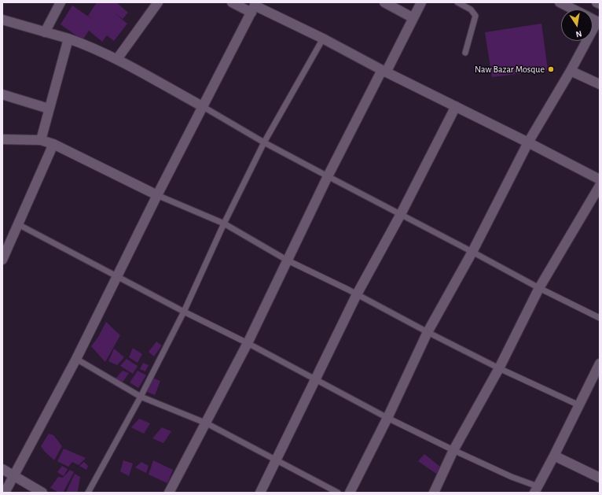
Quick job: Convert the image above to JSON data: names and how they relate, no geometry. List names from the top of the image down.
{
  "places": ["Naw Bazar Mosque"],
  "north": "bottom"
}
